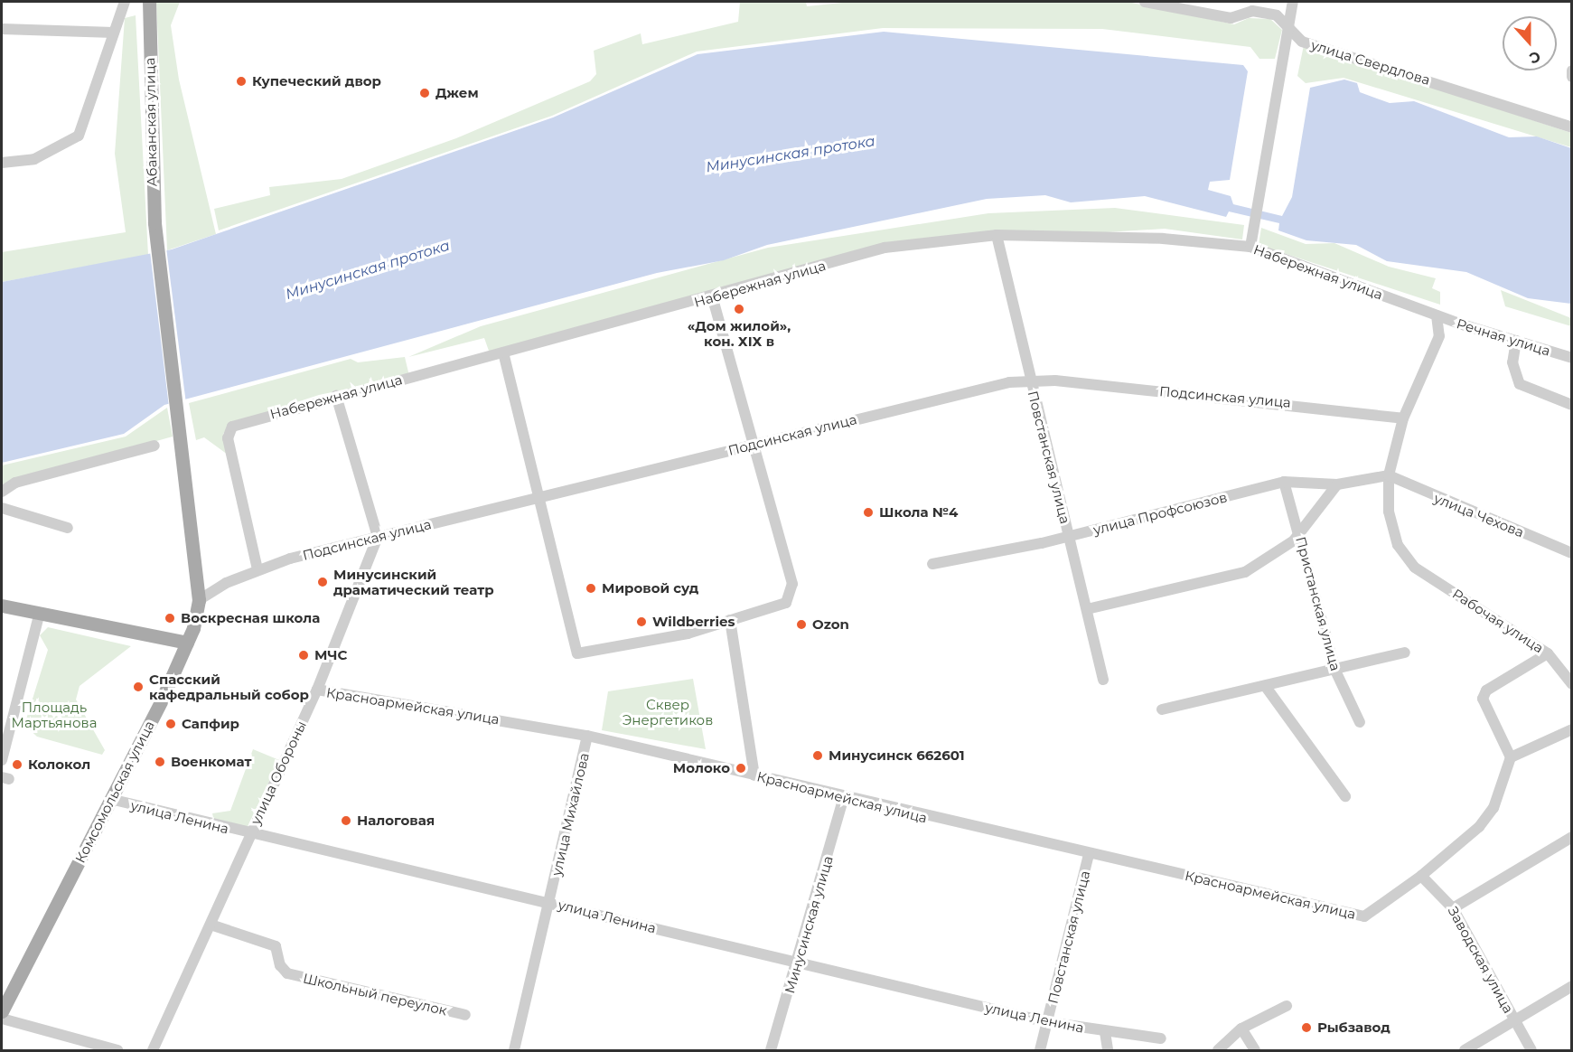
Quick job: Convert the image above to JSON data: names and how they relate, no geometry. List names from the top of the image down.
{
  "streets": {
    "main road": ["Абаканская улица", "Комсомольская улица"],
    "street": [
      "улица Свердлова",
      "Набережная улица",
      "Речная улица",
      "Подсинская улица",
      "Повстанская улица",
      "улица Профсоюзов",
      "улица Чехова",
      "Пристанская улица",
      "Рабочая улица",
      "Красноармейская улица",
      "улица Обороны",
      "улица Михайлова",
      "улица Ленина",
      "Минусинская улица",
      "Заводская улица",
      "Школьный переулок"
    ]
  },
  "crossings": [
    ["Абаканская улица", "Комсомольская улица"],
    ["Набережная улица", "Речная улица"],
    ["Набережная улица", "Подсинская улица"],
    ["Набережная улица", "Повстанская улица"],
    ["Подсинская улица", "Повстанская улица"],
    ["Подсинская улица", "улица Обороны"],
    ["Подсинская улица", "Комсомольская улица"],
    ["Повстанская улица", "улица Профсоюзов"],
    ["Повстанская улица", "Красноармейская улица"],
    ["Повстанская улица", "улица Ленина"],
    ["улица Профсоюзов", "улица Чехова"],
    ["улица Профсоюзов", "Пристанская улица"],
    ["улица Профсоюзов", "Рабочая улица"],
    ["улица Чехова", "Рабочая улица"],
    ["Красноармейская улица", "улица Обороны"],
    ["Красноармейская улица", "улица Михайлова"],
    ["Красноармейская улица", "Минусинская улица"],
    ["Красноармейская улица", "Заводская улица"],
    ["улица Обороны", "улица Ленина"],
    ["улица Обороны", "Школьный переулок"],
    ["Комсомольская улица", "улица Ленина"],
    ["улица Михайлова", "улица Ленина"],
    ["улица Ленина", "Минусинская улица"]
  ],
  "water": ["Минусинская протока"],
  "parks": ["Сквер Энергетиков", "Площадь Мартьянова"],
  "places": [
    "Купеческий двор",
    "Джем",
    "«Дом жилой», кон. ХIХ в",
    "Школа №4",
    "Минусинский драматический театр",
    "Мировой суд",
    "Воскресная школа",
    "Wildberries",
    "Ozon",
    "МЧС",
    "Спасский кафедральный собор",
    "Сапфир",
    "Минусинск 662601",
    "Военкомат",
    "Колокол",
    "Молоко",
    "Налоговая",
    "Рыбзавод"
  ],
  "north": "bottom"
}
